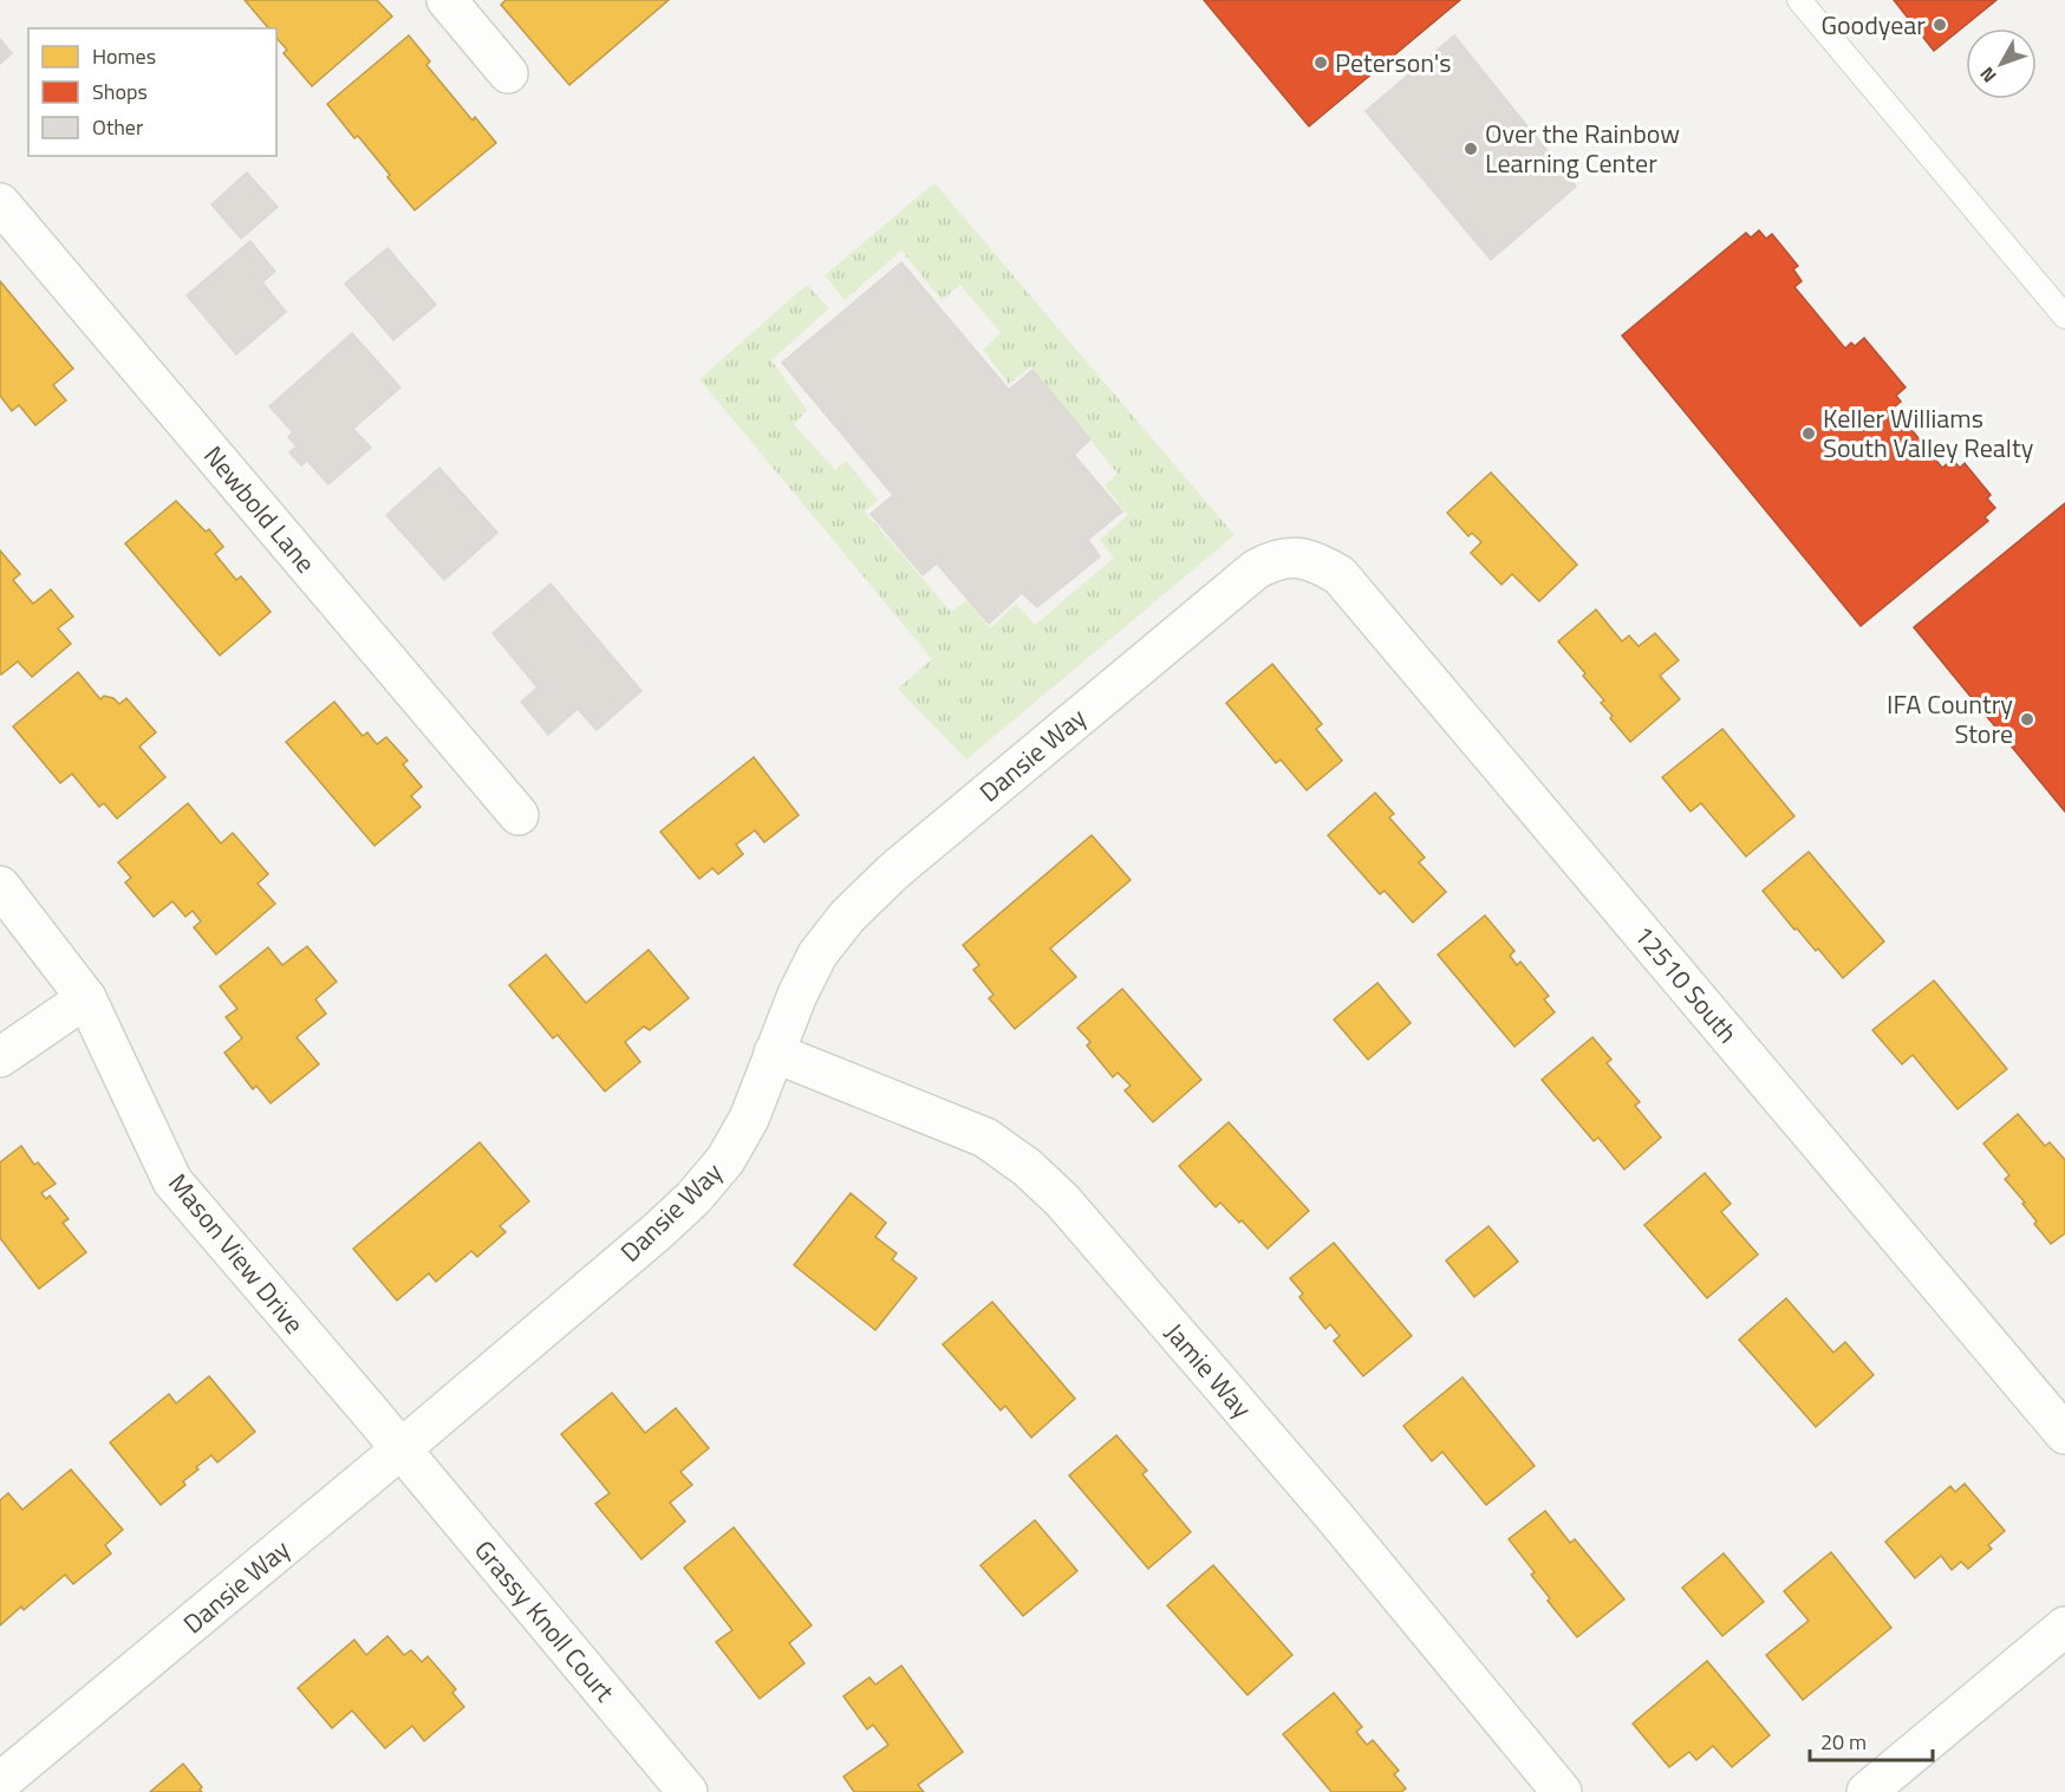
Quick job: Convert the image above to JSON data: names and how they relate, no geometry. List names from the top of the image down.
{
  "streets": {
    "street": [
      "Newbold Lane",
      "Dansie Way",
      "12510 South",
      "Mason View Drive",
      "Jamie Way",
      "Grassy Knoll Court"
    ]
  },
  "crossings": [
    ["Dansie Way", "12510 South"],
    ["Dansie Way", "Mason View Drive"],
    ["Dansie Way", "Jamie Way"],
    ["Dansie Way", "Grassy Knoll Court"],
    ["Mason View Drive", "Grassy Knoll Court"]
  ],
  "places": [
    "Goodyear",
    "Peterson's",
    "Over the Rainbow Learning Center",
    "Keller Williams South Valley Realty",
    "IFA Country Store"
  ],
  "legend": ["Homes", "Shops", "Other"],
  "scale_bar": "20 m",
  "north": "bottom left"
}
